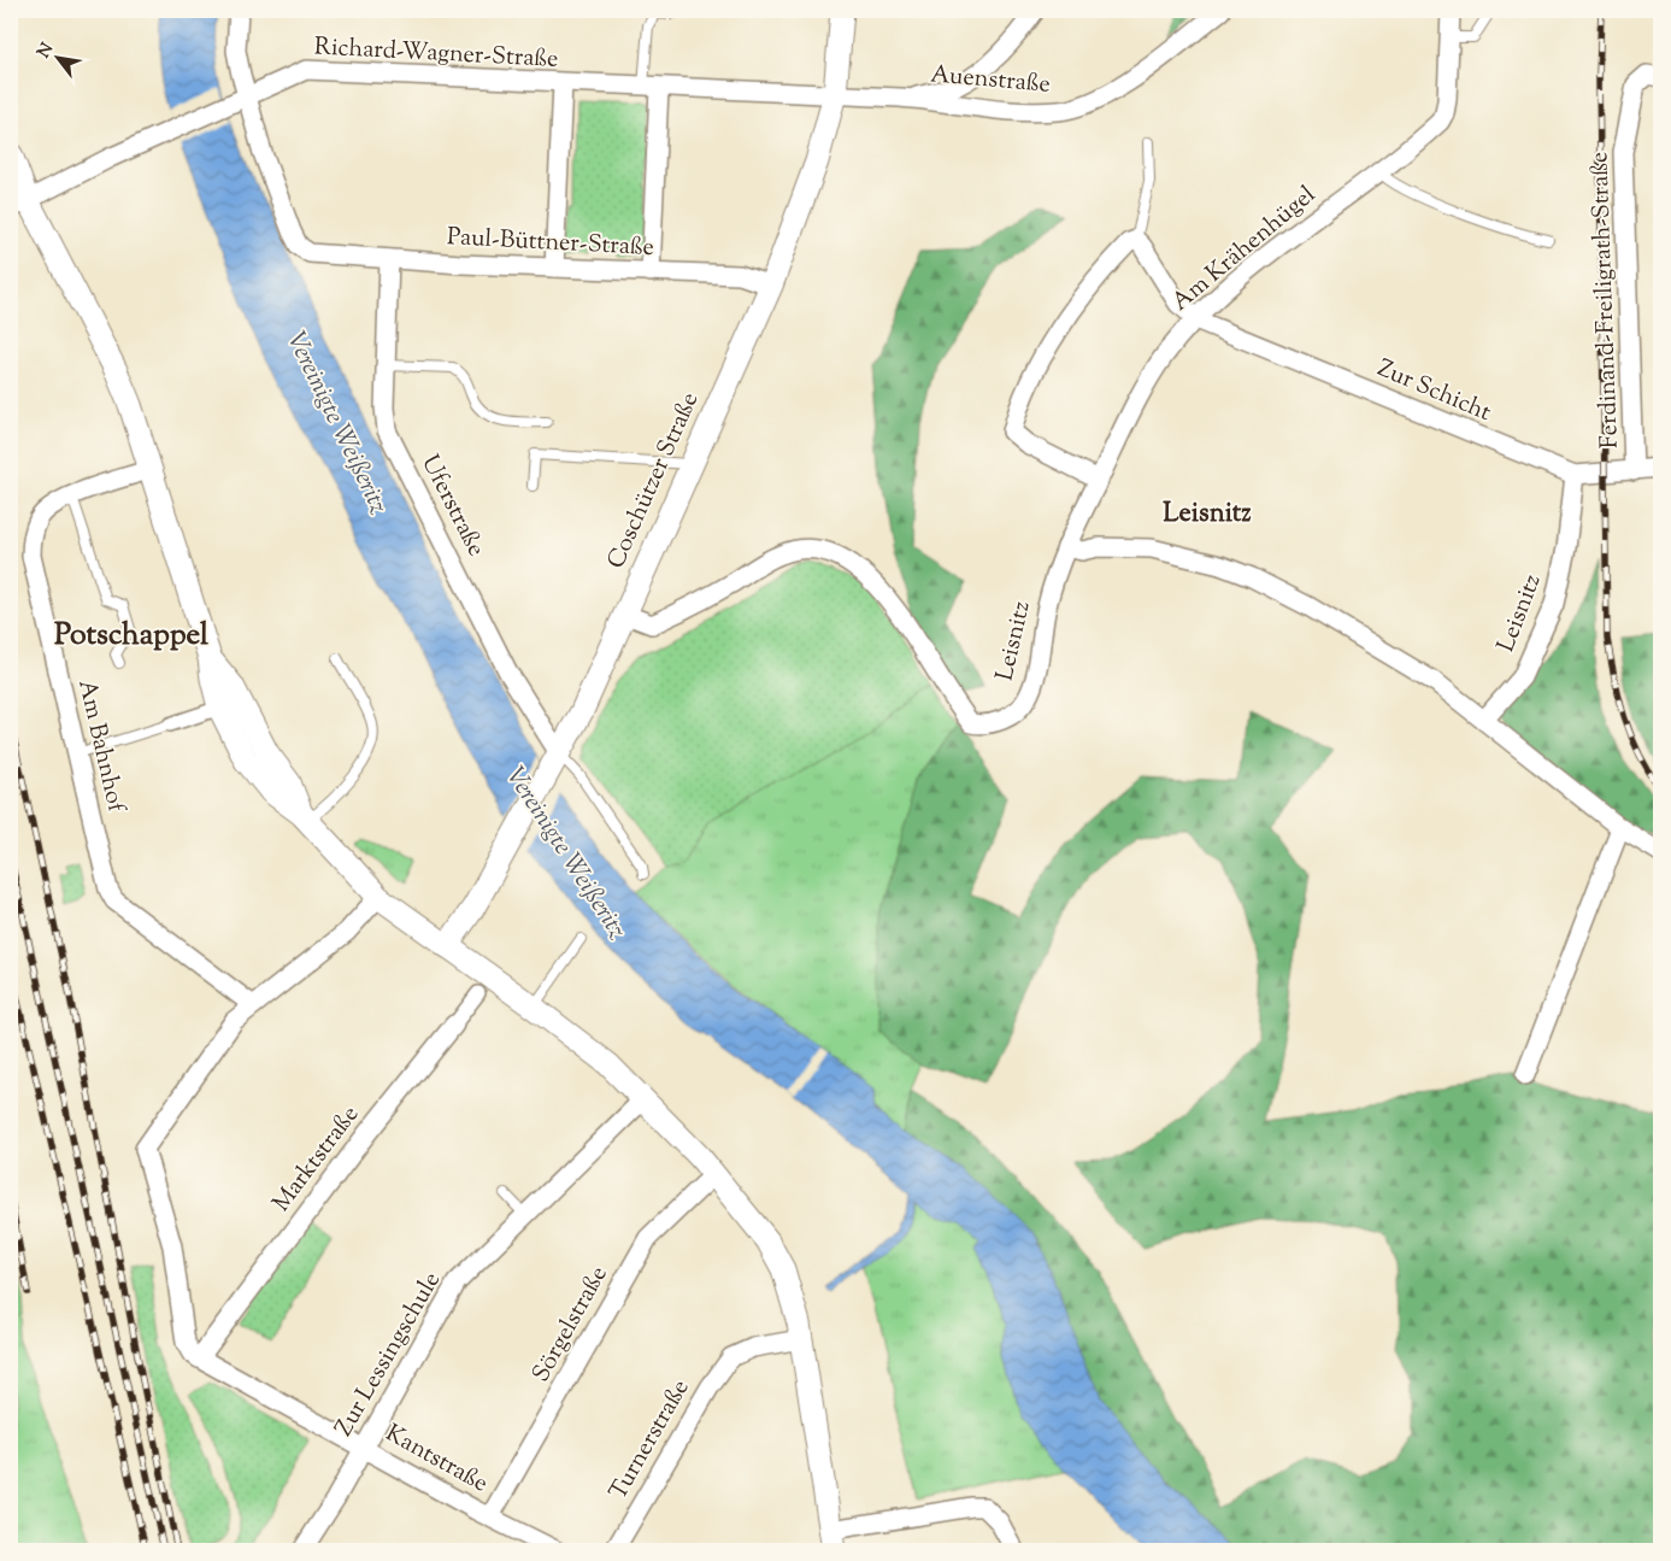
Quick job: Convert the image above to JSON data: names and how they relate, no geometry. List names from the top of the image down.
{
  "streets": {
    "street": [
      "Richard-Wagner-Straße",
      "Auenstraße",
      "Paul-Büttner-Straße",
      "Am Krähenhügel",
      "Ferdinand-Freiligrath-Straße",
      "Zur Schicht",
      "Coschützer Straße",
      "Uferstraße",
      "Leisnitz",
      "Am Bahnhof",
      "Marktstraße",
      "Sörgelstraße",
      "Zur Lessingschule",
      "Turnerstraße",
      "Kantstraße"
    ]
  },
  "crossings": [
    ["Richard-Wagner-Straße", "Auenstraße"],
    ["Richard-Wagner-Straße", "Paul-Büttner-Straße"],
    ["Richard-Wagner-Straße", "Coschützer Straße"],
    ["Auenstraße", "Coschützer Straße"],
    ["Paul-Büttner-Straße", "Coschützer Straße"],
    ["Paul-Büttner-Straße", "Uferstraße"],
    ["Am Krähenhügel", "Zur Schicht"],
    ["Am Krähenhügel", "Leisnitz"],
    ["Ferdinand-Freiligrath-Straße", "Zur Schicht"],
    ["Zur Schicht", "Leisnitz"],
    ["Coschützer Straße", "Uferstraße"],
    ["Coschützer Straße", "Leisnitz"],
    ["Marktstraße", "Kantstraße"],
    ["Sörgelstraße", "Kantstraße"],
    ["Zur Lessingschule", "Kantstraße"]
  ],
  "districts": ["Leisnitz", "Potschappel"],
  "water": ["Vereinigte Weißeritz"],
  "north": "top left"
}
